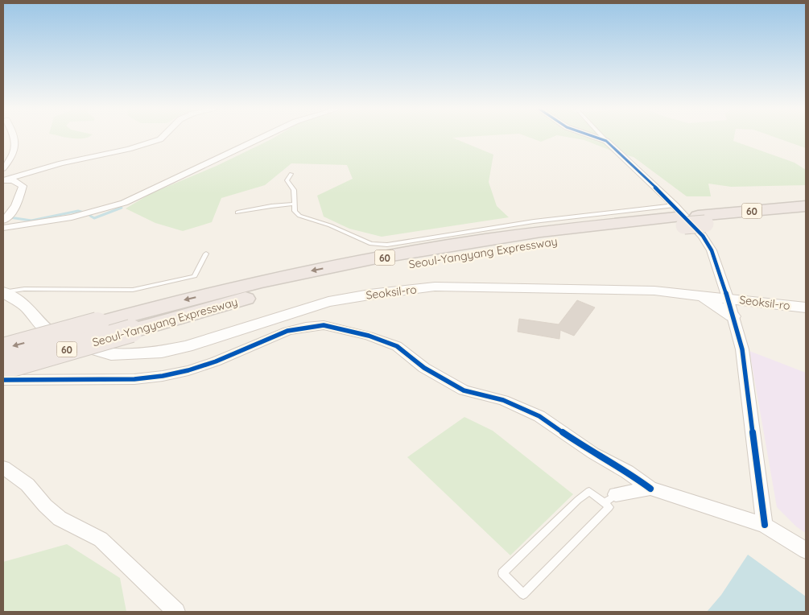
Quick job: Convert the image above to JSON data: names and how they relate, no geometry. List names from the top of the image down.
{
  "streets": {
    "highway": ["60", "Seoul-Yangyang Expressway"],
    "main road": ["Seoksil-ro"]
  }
}
